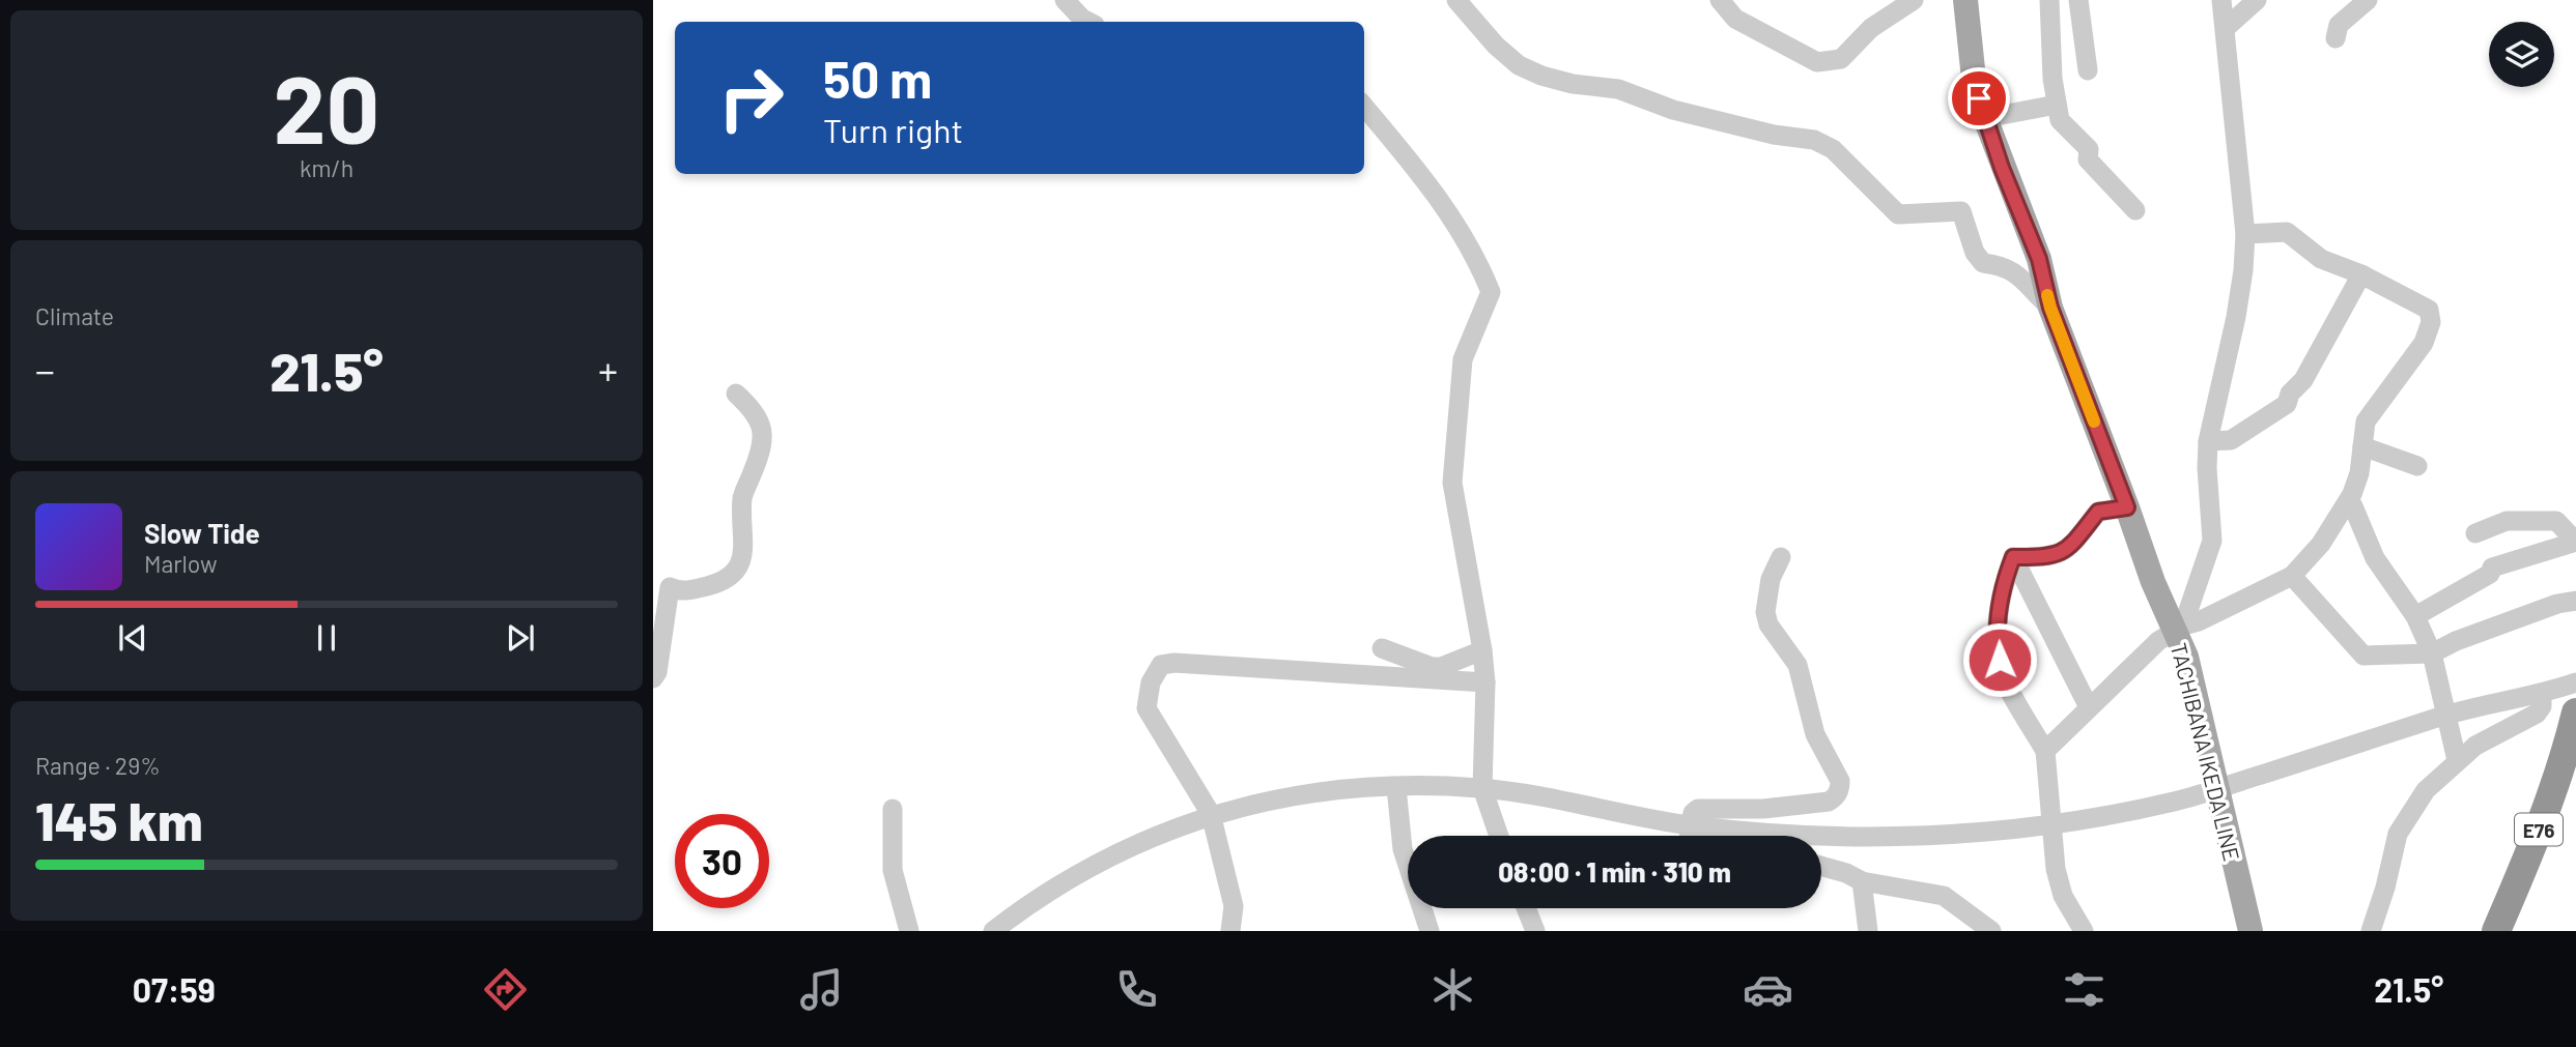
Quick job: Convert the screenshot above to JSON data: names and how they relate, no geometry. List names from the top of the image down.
{
  "streets": {
    "highway": ["E76"],
    "main road": ["TACHIBANA IKEDA LINE"]
  },
  "page": {
    "tile": [
      ["20", "km/h"],
      "Climate",
      ["Range · 29%", "145 km"]
    ],
    "turn": ["50 m", "Turn right"],
    "heat": ["−", "21.5°", "+"],
    "song": ["Slow Tide", "Marlow"],
    "limit": "30",
    "trip": "08:00 · 1 min · 310 m",
    "tabs": ["07:59", "21.5°"]
  }
}
